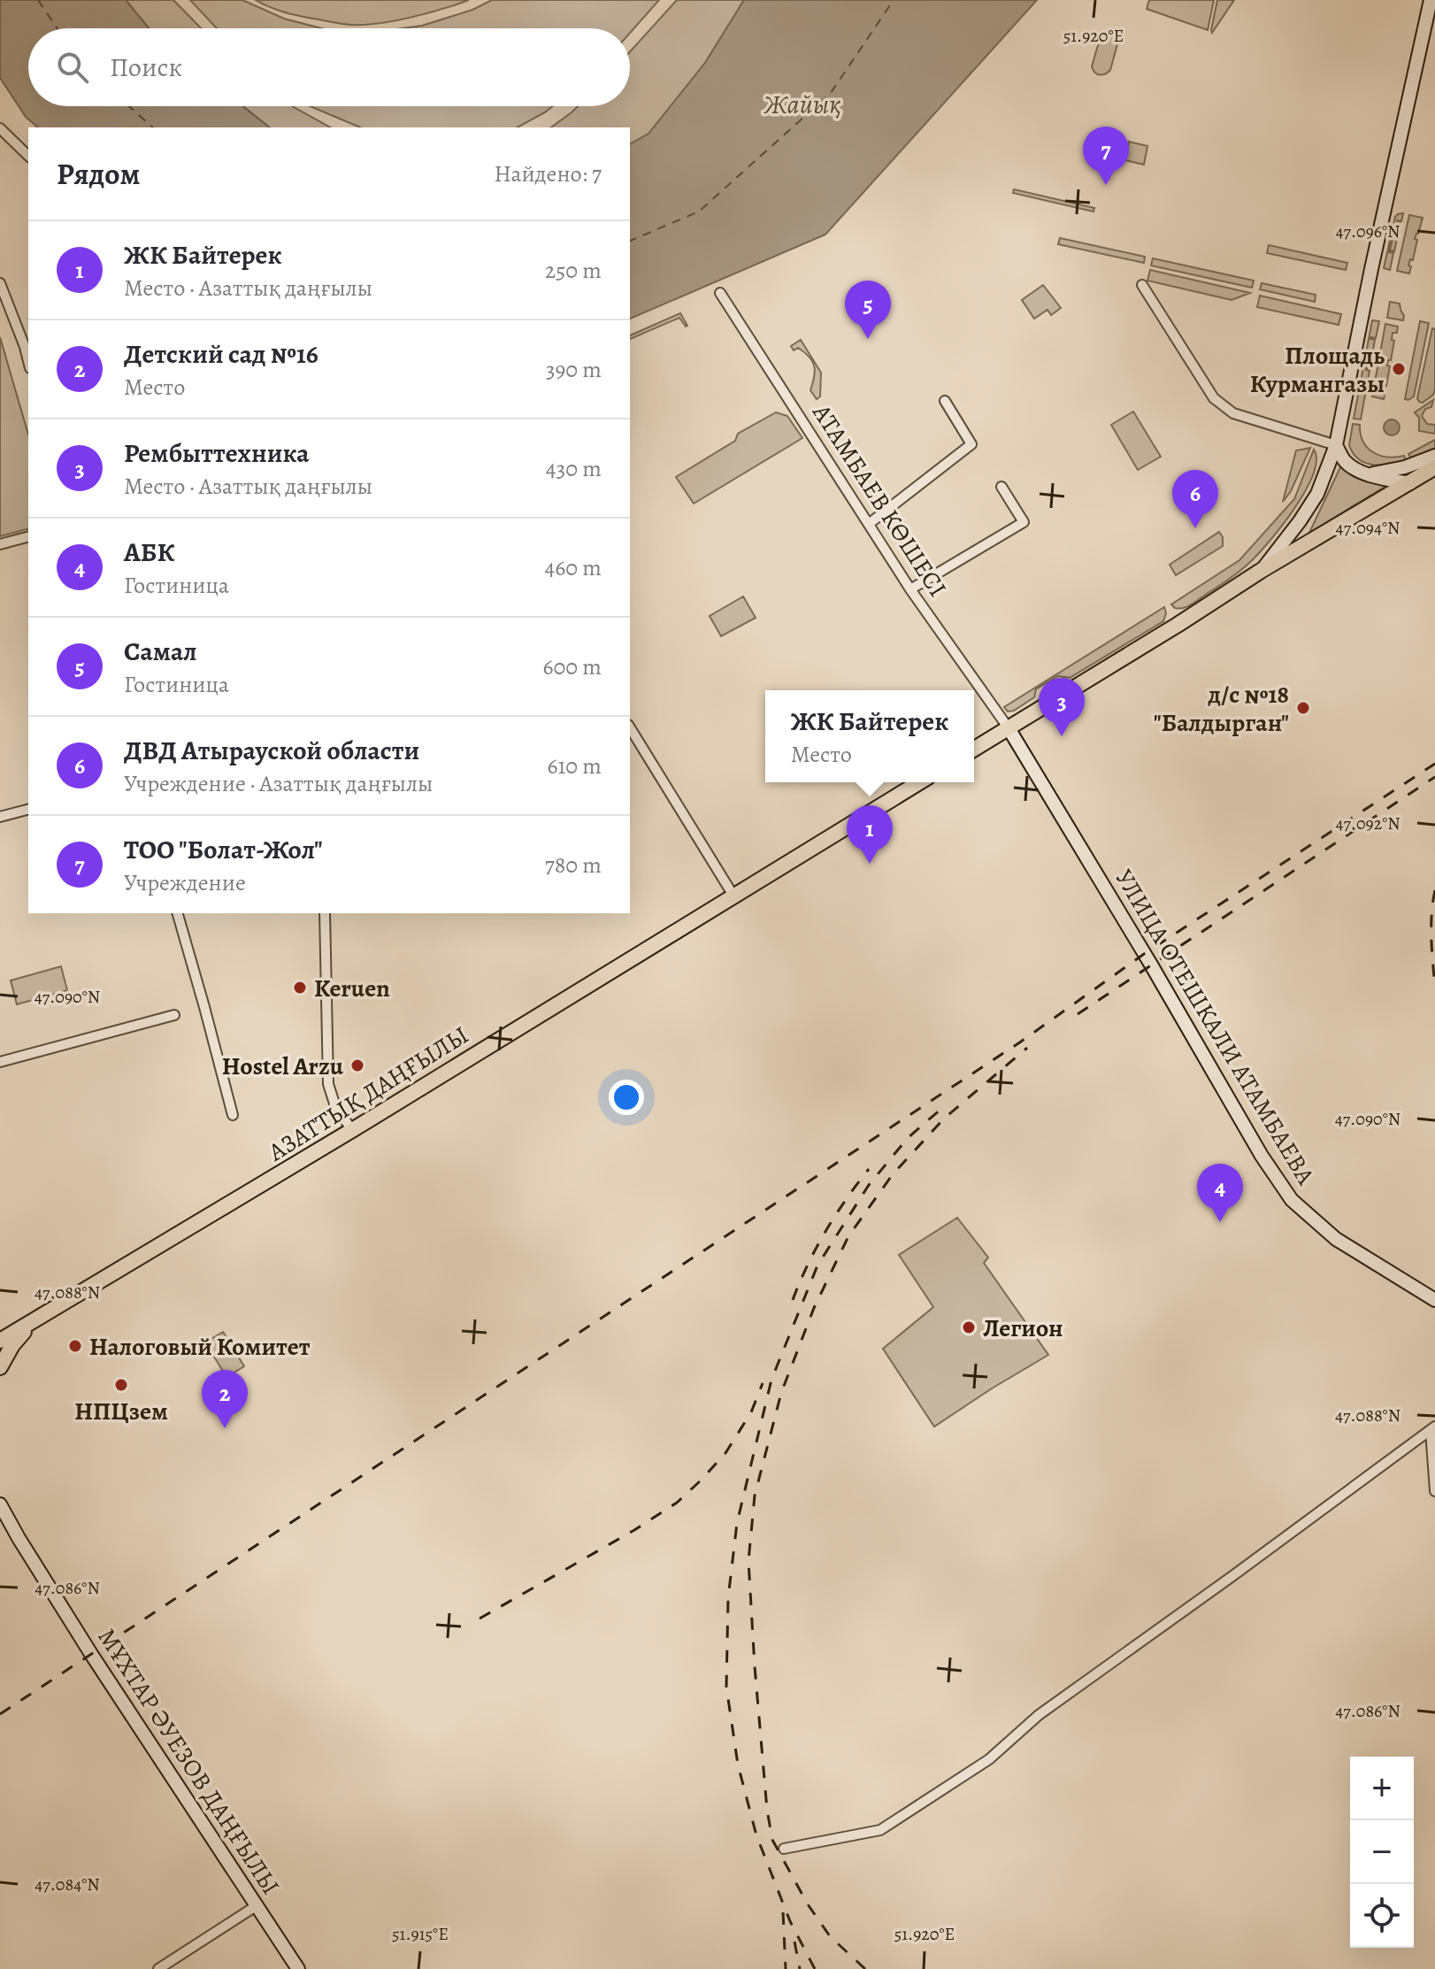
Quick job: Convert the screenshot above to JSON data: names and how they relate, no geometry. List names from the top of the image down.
{
  "streets": {
    "main road": ["АЗАТТЫҚ ДАҢҒЫЛЫ"],
    "street": ["АТАМБАЕВ КӨШЕСІ", "УЛИЦА ОТЕШКАЛИ АТАМБАЕВА", "МҰХТАР ӘУЕЗОВ ДАҢҒЫЛЫ"]
  },
  "crossings": [
    ["АТАМБАЕВ КӨШЕСІ", "УЛИЦА ОТЕШКАЛИ АТАМБАЕВА"]
  ],
  "water": ["Жайық"],
  "places": [
    "Площадь Курмангазы",
    "д/с №18 \"Балдырган\"",
    "Keruen",
    "Hostel Arzu",
    "Легион",
    "Налоговый Комитет",
    "НПЦзем"
  ],
  "page": {
    "search": "Поиск",
    "pins": [
      "7",
      "5",
      "6",
      "3",
      "1",
      "4",
      "2"
    ],
    "heading": ["Рядом", "Найдено: 7"],
    "list": [
      {
        "mark": "1",
        "name": "ЖК Байтерек",
        "note": "Место · Азаттық даңғылы",
        "value": "250 m"
      },
      {
        "mark": "2",
        "name": "Детский сад №16",
        "note": "Место",
        "value": "390 m"
      },
      {
        "mark": "3",
        "name": "Рембыттехника",
        "note": "Место · Азаттық даңғылы",
        "value": "430 m"
      },
      {
        "mark": "4",
        "name": "АБК",
        "note": "Гостиница",
        "value": "460 m"
      },
      {
        "mark": "5",
        "name": "Самал",
        "note": "Гостиница",
        "value": "600 m"
      },
      {
        "mark": "6",
        "name": "ДВД Атырауской области",
        "note": "Учреждение · Азаттық даңғылы",
        "value": "610 m"
      },
      {
        "mark": "7",
        "name": "ТОО \"Болат-Жол\"",
        "note": "Учреждение",
        "value": "780 m"
      }
    ],
    "popup": ["ЖК Байтерек", "Место"],
    "map_buttons": ["+", "−"]
  },
  "coordinates": [
    "51.920°E",
    "47.096°N",
    "47.094°N",
    "47.092°N",
    "47.090°N",
    "47.088°N",
    "47.086°N",
    "47.084°N",
    "51.915°E"
  ]
}
